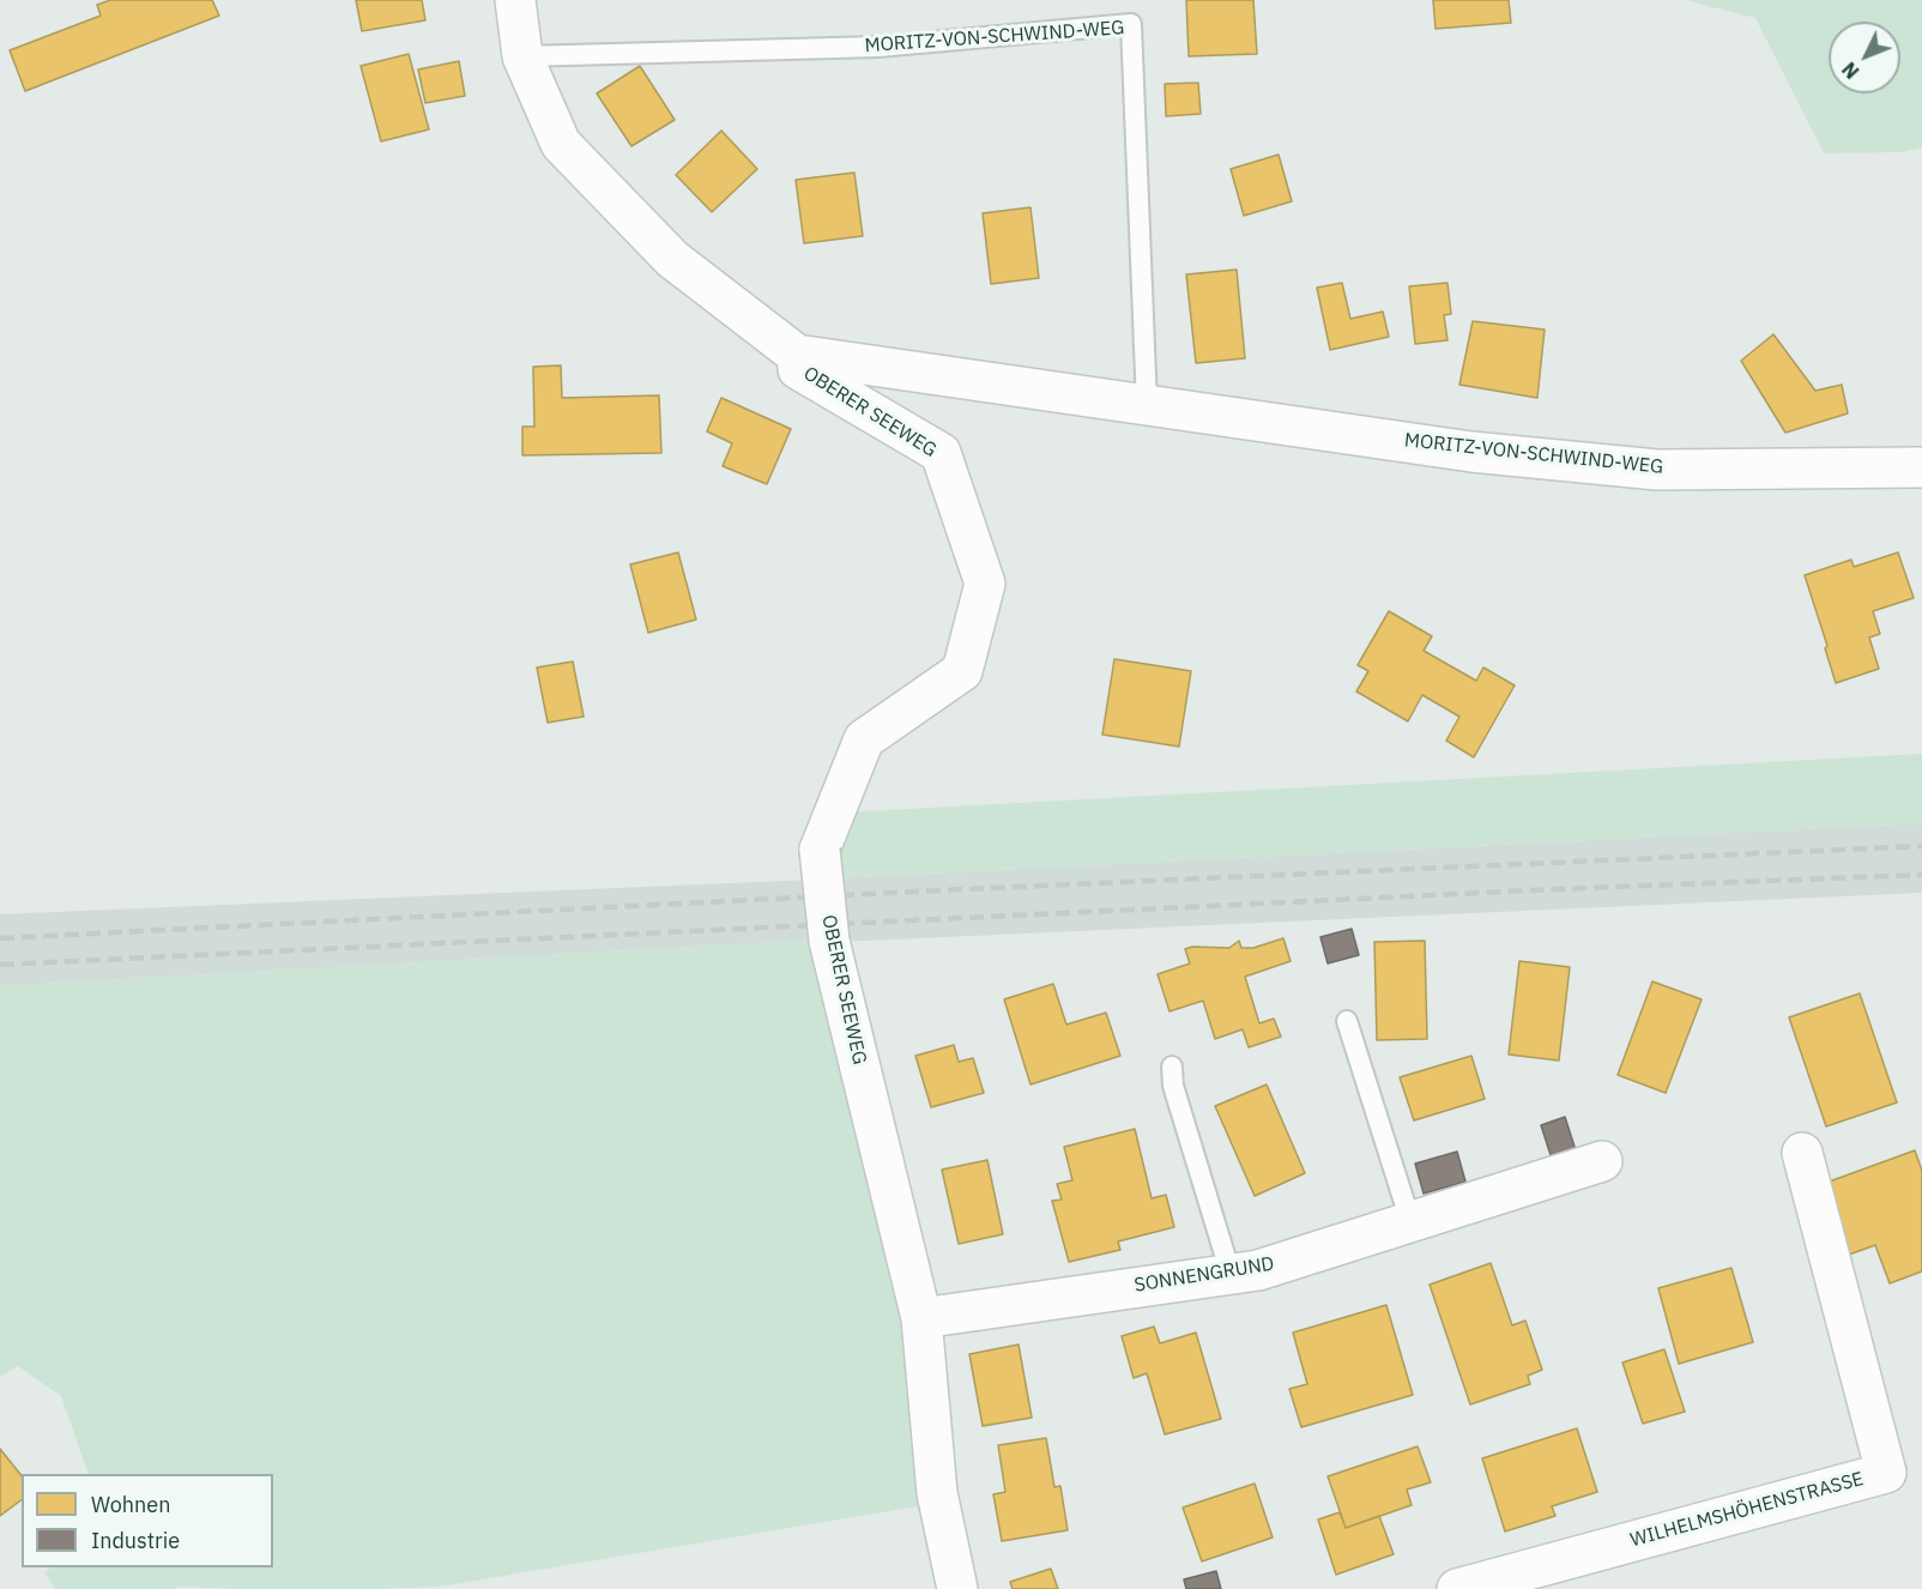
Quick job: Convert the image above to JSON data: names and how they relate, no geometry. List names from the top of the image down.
{
  "streets": {
    "street": [
      "MORITZ-VON-SCHWIND-WEG",
      "OBERER SEEWEG",
      "SONNENGRUND",
      "WILHELMSHÖHENSTRASSE"
    ]
  },
  "crossings": [
    ["MORITZ-VON-SCHWIND-WEG", "OBERER SEEWEG"],
    ["OBERER SEEWEG", "SONNENGRUND"]
  ],
  "legend": ["Wohnen", "Industrie"],
  "north": "bottom left"
}
